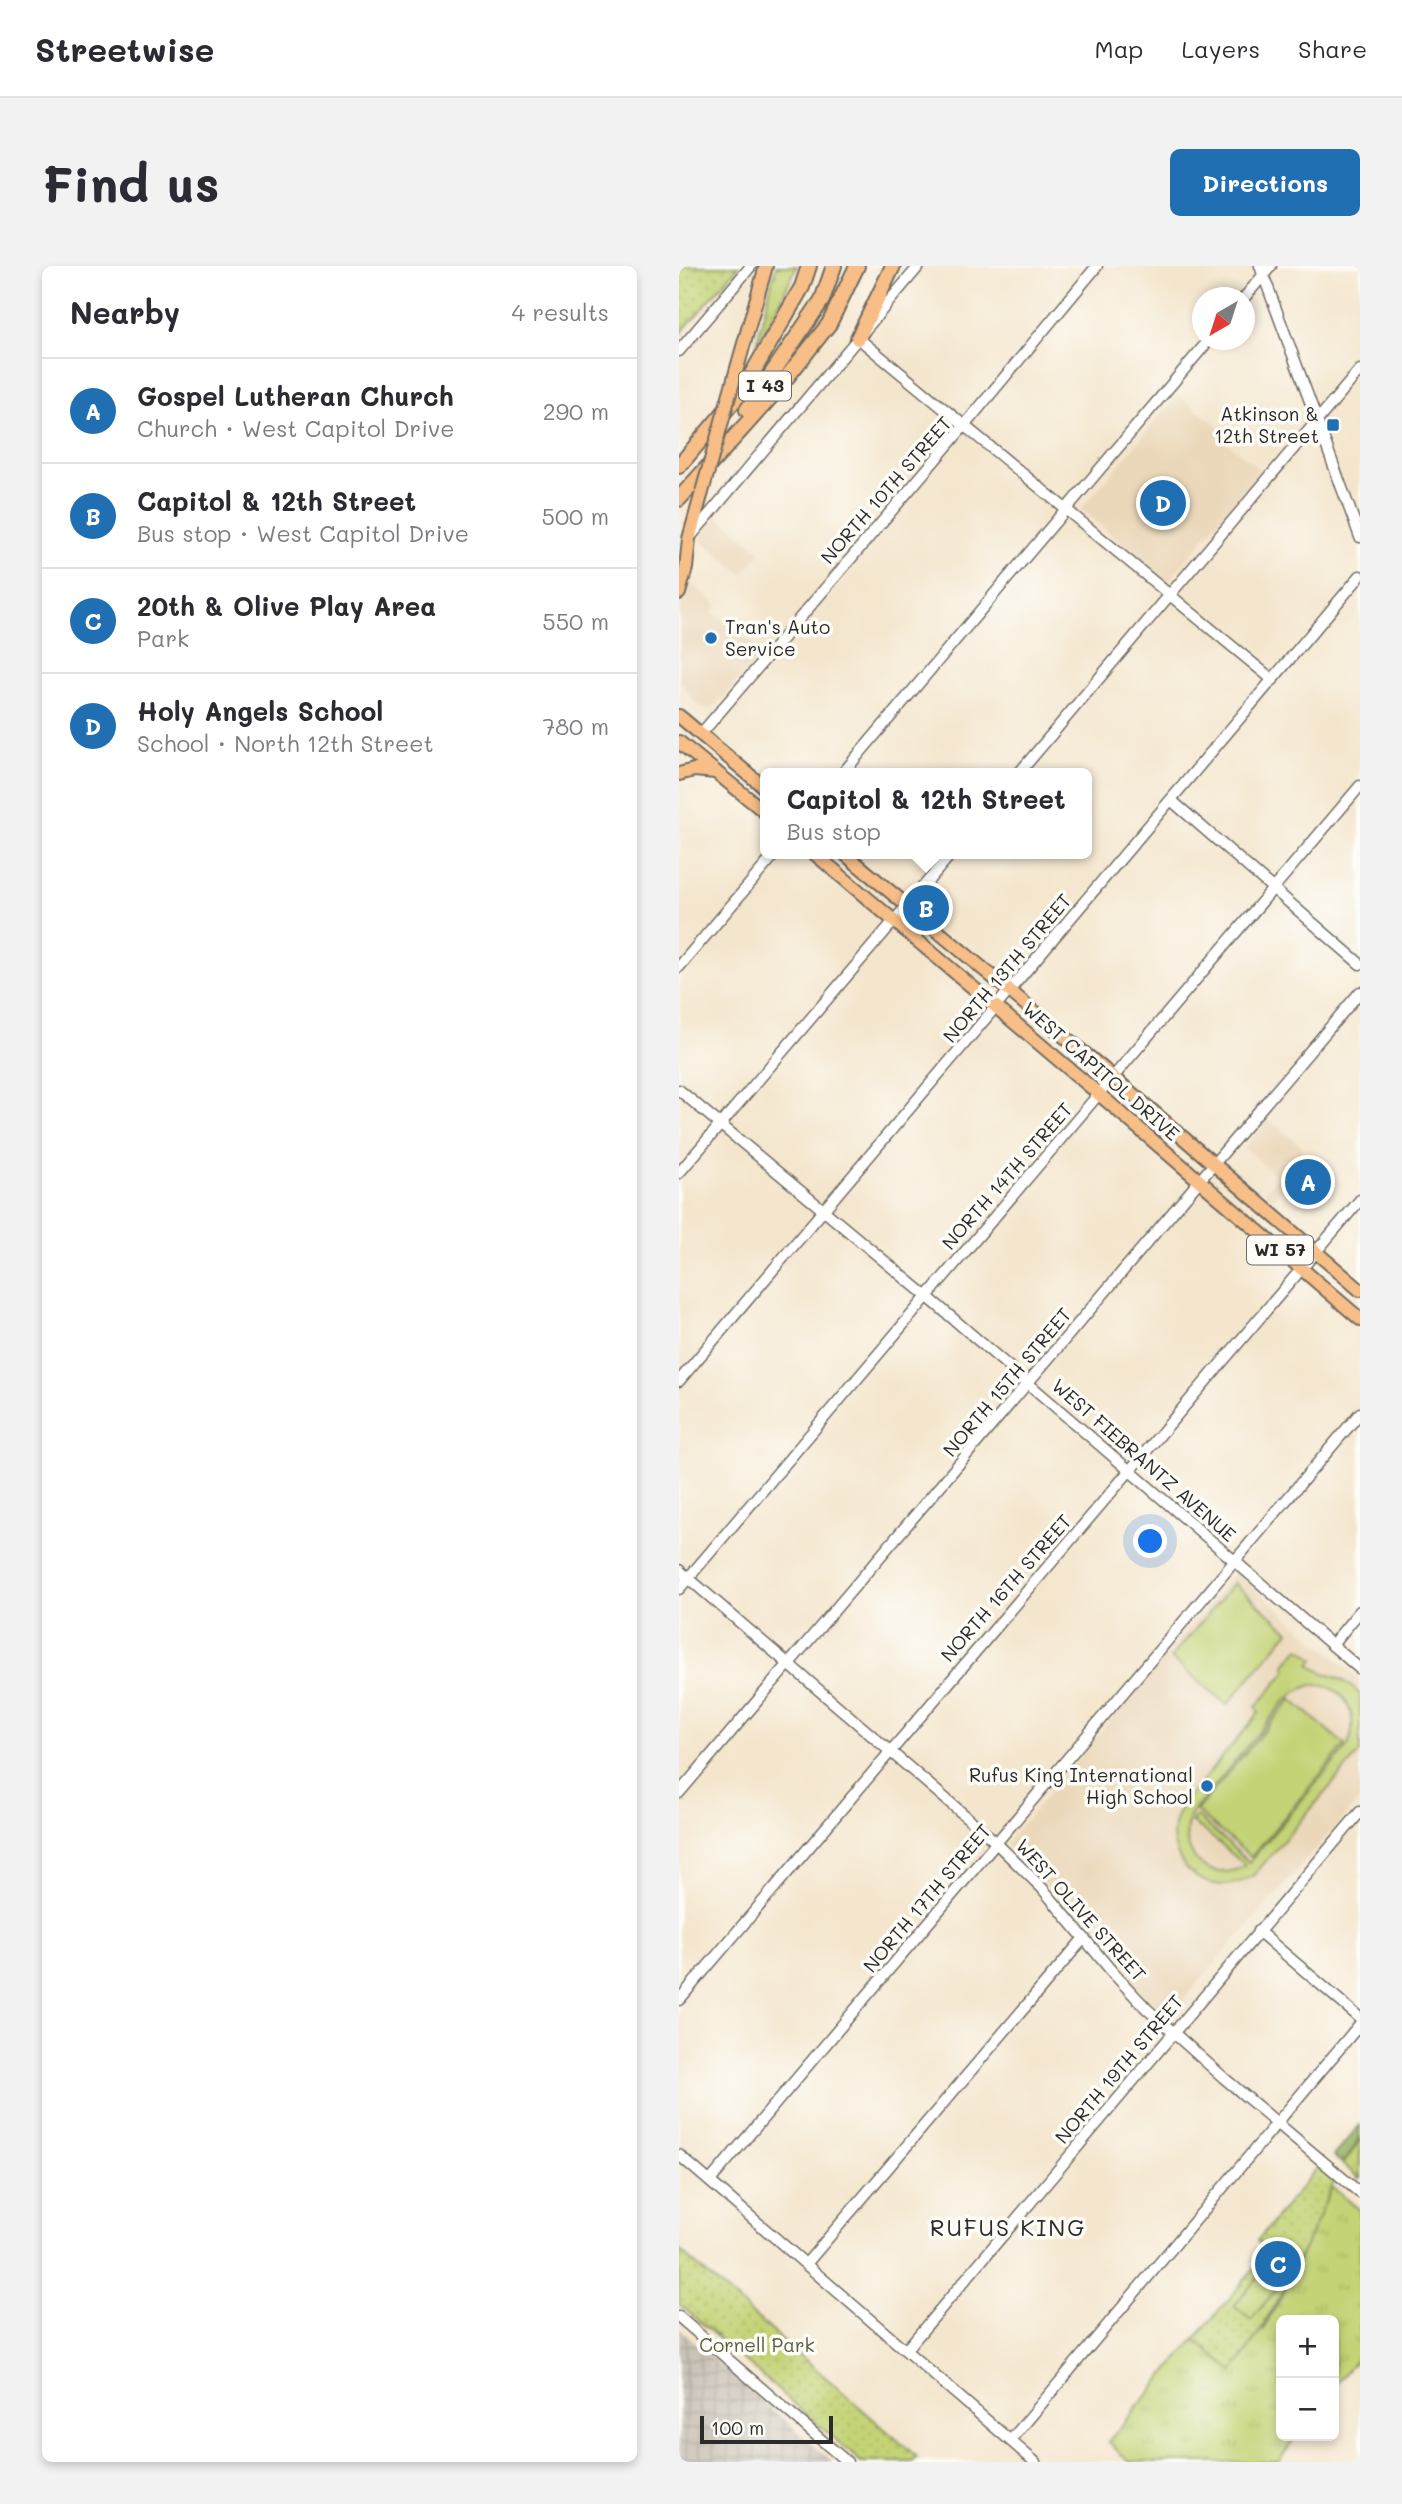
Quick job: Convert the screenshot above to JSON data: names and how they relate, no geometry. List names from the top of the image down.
{
  "streets": {
    "highway": ["I 43"],
    "main road": ["WEST CAPITOL DRIVE", "WI 57"],
    "street": [
      "NORTH 10TH STREET",
      "NORTH 13TH STREET",
      "NORTH 14TH STREET",
      "NORTH 15TH STREET",
      "WEST FIEBRANTZ AVENUE",
      "NORTH 16TH STREET",
      "NORTH 17TH STREET",
      "WEST OLIVE STREET",
      "NORTH 19TH STREET"
    ]
  },
  "crossings": [
    ["NORTH 13TH STREET", "WEST CAPITOL DRIVE"],
    ["NORTH 13TH STREET", "WEST FIEBRANTZ AVENUE"],
    ["WEST CAPITOL DRIVE", "NORTH 14TH STREET"],
    ["WEST CAPITOL DRIVE", "NORTH 15TH STREET"],
    ["WEST CAPITOL DRIVE", "NORTH 16TH STREET"],
    ["NORTH 14TH STREET", "WEST FIEBRANTZ AVENUE"],
    ["NORTH 14TH STREET", "WEST OLIVE STREET"],
    ["NORTH 15TH STREET", "WEST FIEBRANTZ AVENUE"],
    ["NORTH 15TH STREET", "WEST OLIVE STREET"],
    ["WEST FIEBRANTZ AVENUE", "NORTH 16TH STREET"],
    ["WEST FIEBRANTZ AVENUE", "NORTH 17TH STREET"],
    ["NORTH 16TH STREET", "WEST OLIVE STREET"],
    ["NORTH 17TH STREET", "WEST OLIVE STREET"],
    ["WEST OLIVE STREET", "NORTH 19TH STREET"]
  ],
  "districts": ["RUFUS KING"],
  "parks": ["Cornell Park"],
  "places": {
    "transit": ["Atkinson & 12th Street"],
    "other": ["Tran's Auto Service", "Rufus King International High School"]
  },
  "scale_bar": "100 m",
  "north": "bottom left",
  "page": {
    "header": "Streetwise",
    "nav": ["Map", "Layers", "Share"],
    "buttons": "Directions",
    "title": "Find us",
    "heading": ["Nearby", "4 results"],
    "list": [
      {
        "mark": "A",
        "name": "Gospel Lutheran Church",
        "note": "Church · West Capitol Drive",
        "value": "290 m"
      },
      {
        "mark": "B",
        "name": "Capitol & 12th Street",
        "note": "Bus stop · West Capitol Drive",
        "value": "500 m"
      },
      {
        "mark": "C",
        "name": "20th & Olive Play Area",
        "note": "Park",
        "value": "550 m"
      },
      {
        "mark": "D",
        "name": "Holy Angels School",
        "note": "School · North 12th Street",
        "value": "780 m"
      }
    ],
    "pins": [
      "D",
      "B",
      "A",
      "C"
    ],
    "popup": ["Capitol & 12th Street", "Bus stop"],
    "map_buttons": ["+", "−"],
    "scale": "100 m"
  }
}
